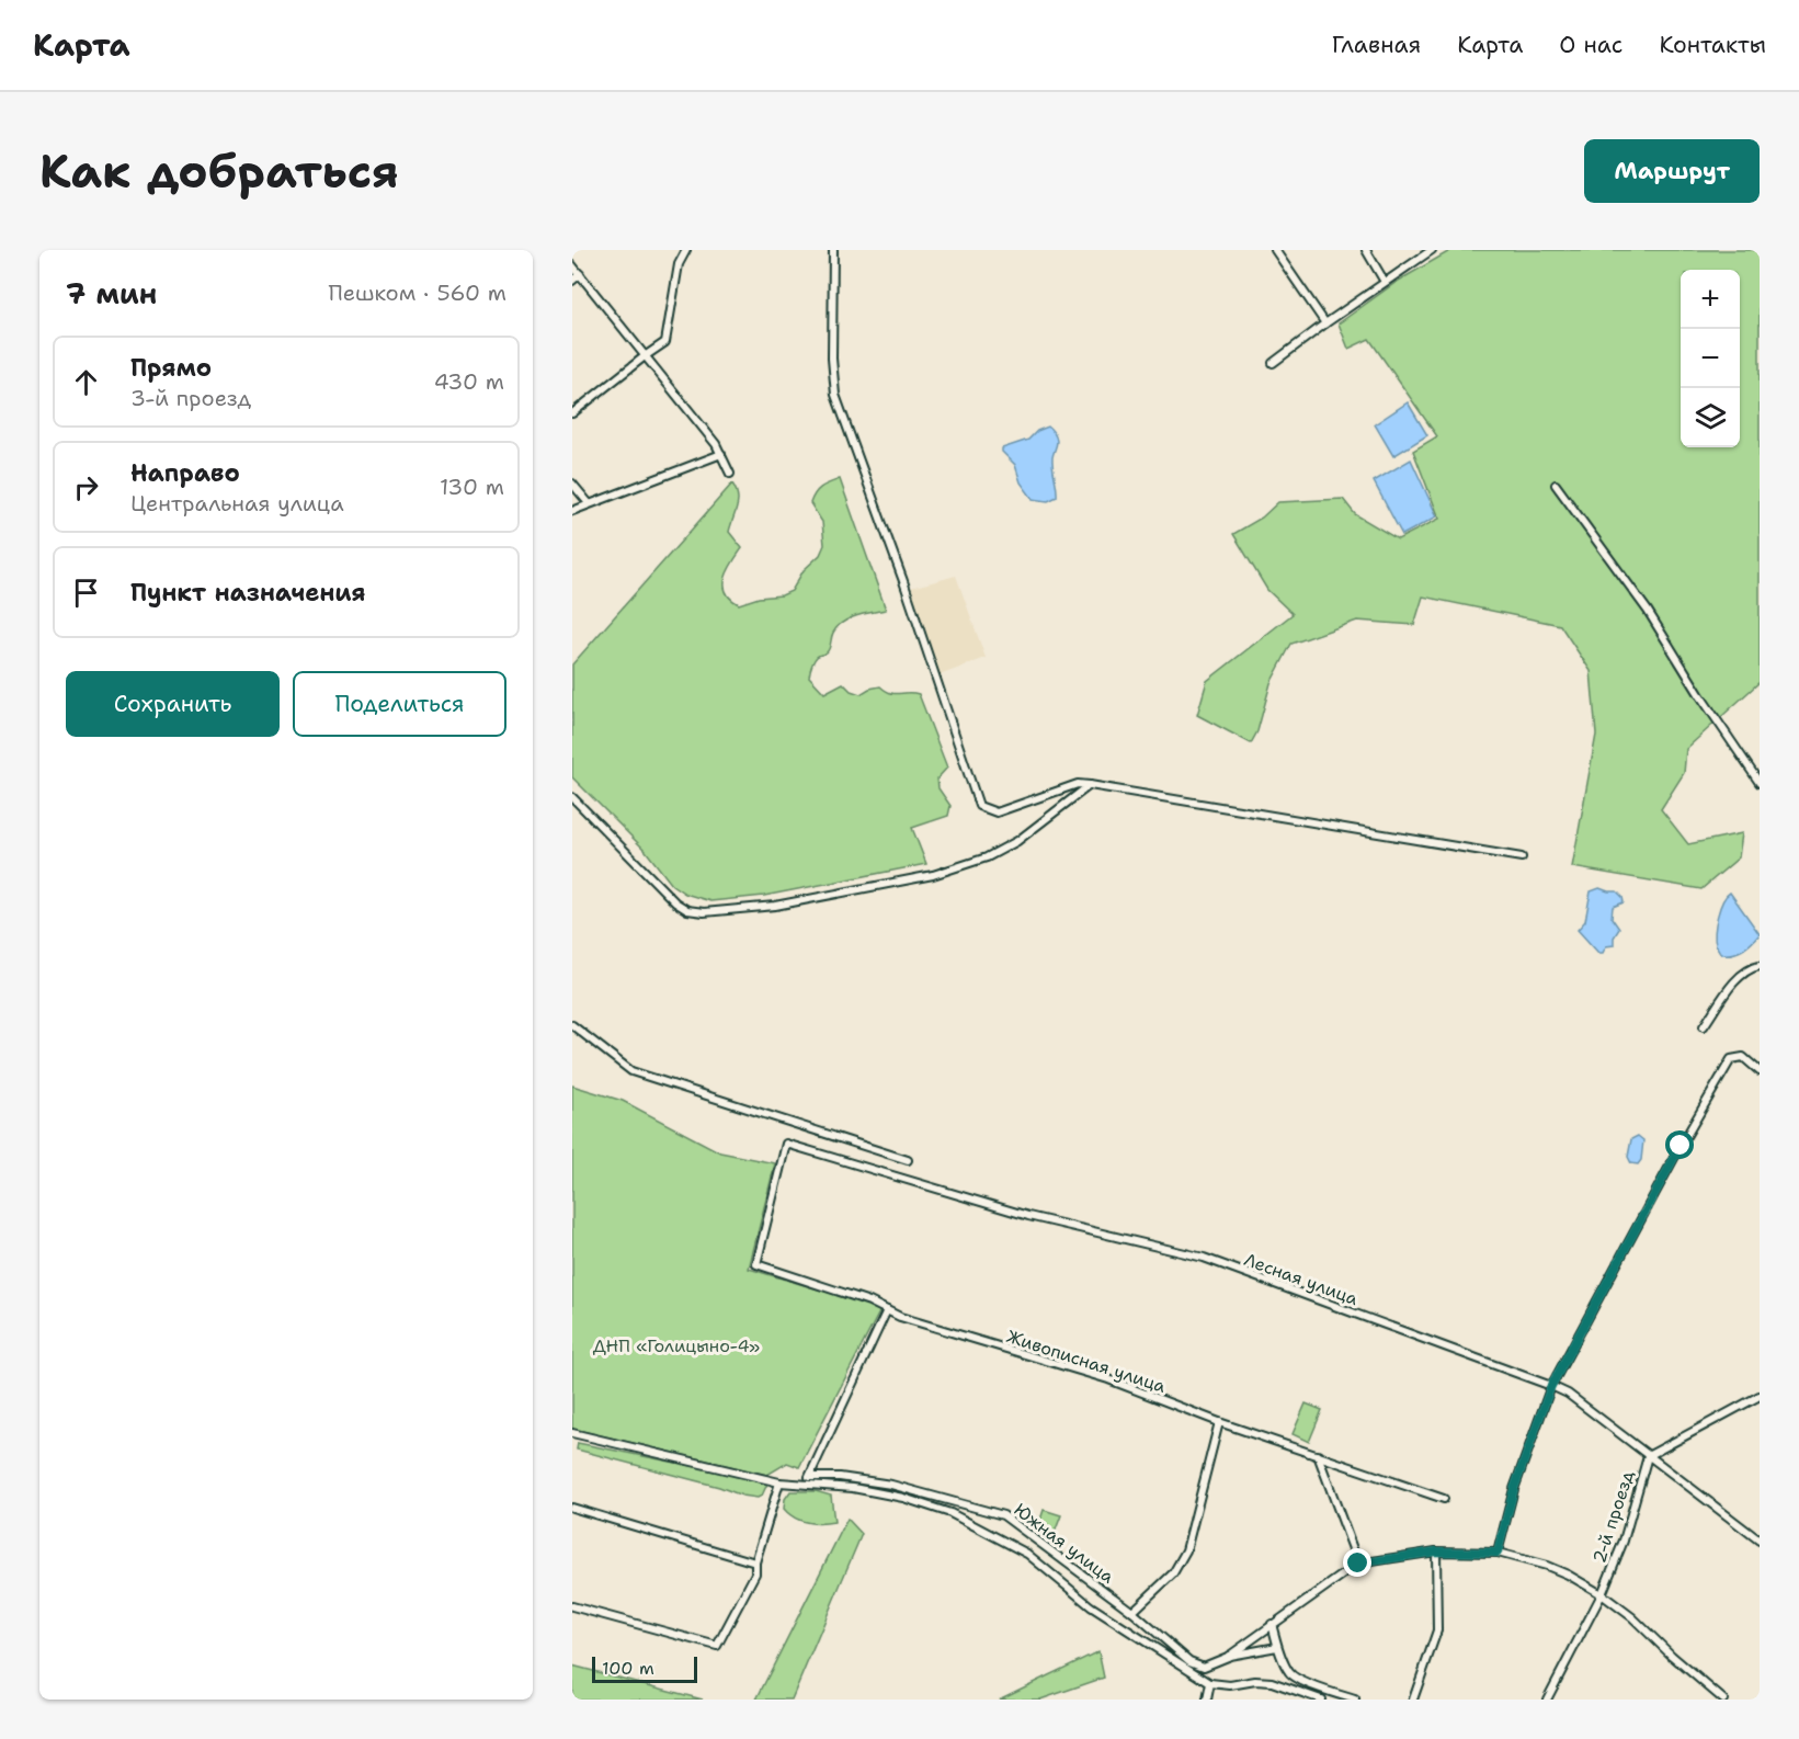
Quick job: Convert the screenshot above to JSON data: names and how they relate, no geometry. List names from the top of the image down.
{
  "streets": {
    "street": [
      "Лесная улица",
      "Живописная улица",
      "2-й проезд",
      "Южная улица"
    ]
  },
  "crossings": [
    ["Лесная улица", "Живописная улица"],
    ["Лесная улица", "2-й проезд"],
    ["Живописная улица", "Южная улица"]
  ],
  "parks": ["ДНП «Голицыно-4»"],
  "scale_bar": "100 m",
  "page": {
    "header": "Карта",
    "nav": [
      "Главная",
      "Карта",
      "О нас",
      "Контакты"
    ],
    "buttons": [
      "Маршрут",
      ["Сохранить", "Поделиться"]
    ],
    "title": "Как добраться",
    "heading": ["7 мин", "Пешком · 560 m"],
    "map_buttons": ["+", "−"],
    "list": [
      ["Прямо", "3-й проезд", "430 m"],
      ["Направо", "Центральная улица", "130 m"],
      "Пункт назначения"
    ],
    "scale": "100 m"
  }
}
